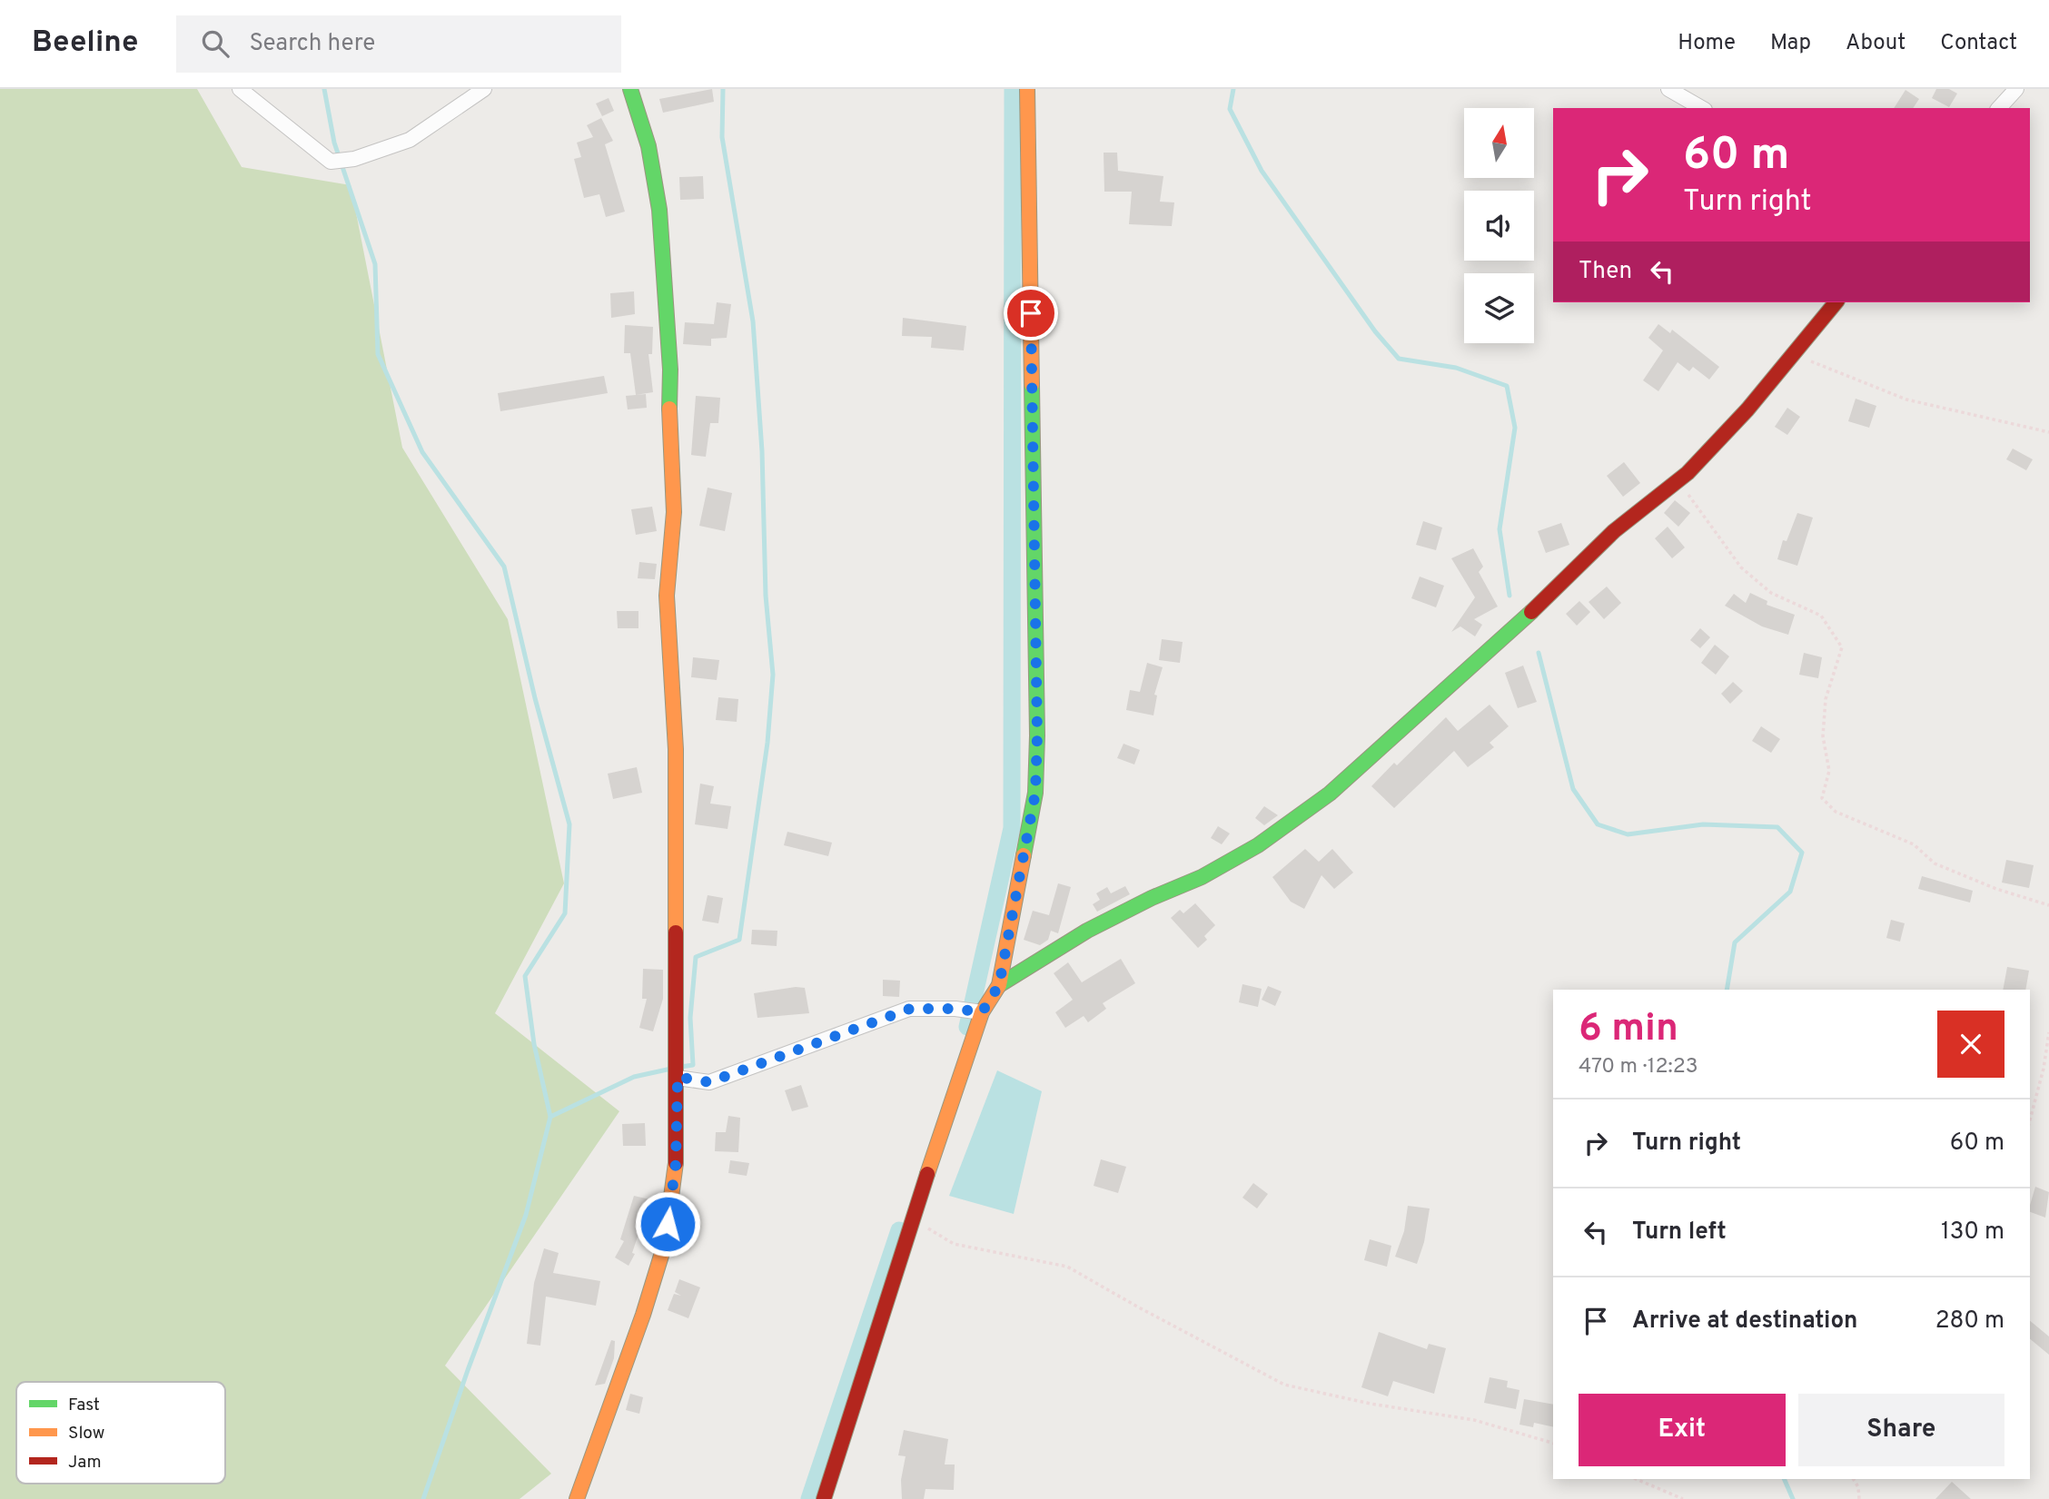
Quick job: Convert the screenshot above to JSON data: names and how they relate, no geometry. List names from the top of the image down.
{
  "legend": ["Fast", "Slow", "Jam"],
  "north": "top",
  "page": {
    "header": "Beeline",
    "search": "Search here",
    "nav": [
      "Home",
      "Map",
      "About",
      "Contact"
    ],
    "turn": ["60 m", "Turn right"],
    "then": "Then",
    "heading": ["6 min", "470 m · 12:23"],
    "list": [
      {
        "name": "Turn right",
        "value": "60 m"
      },
      {
        "name": "Turn left",
        "value": "130 m"
      },
      {
        "name": "Arrive at destination",
        "value": "280 m"
      }
    ],
    "buttons": ["Exit", "Share"]
  }
}
